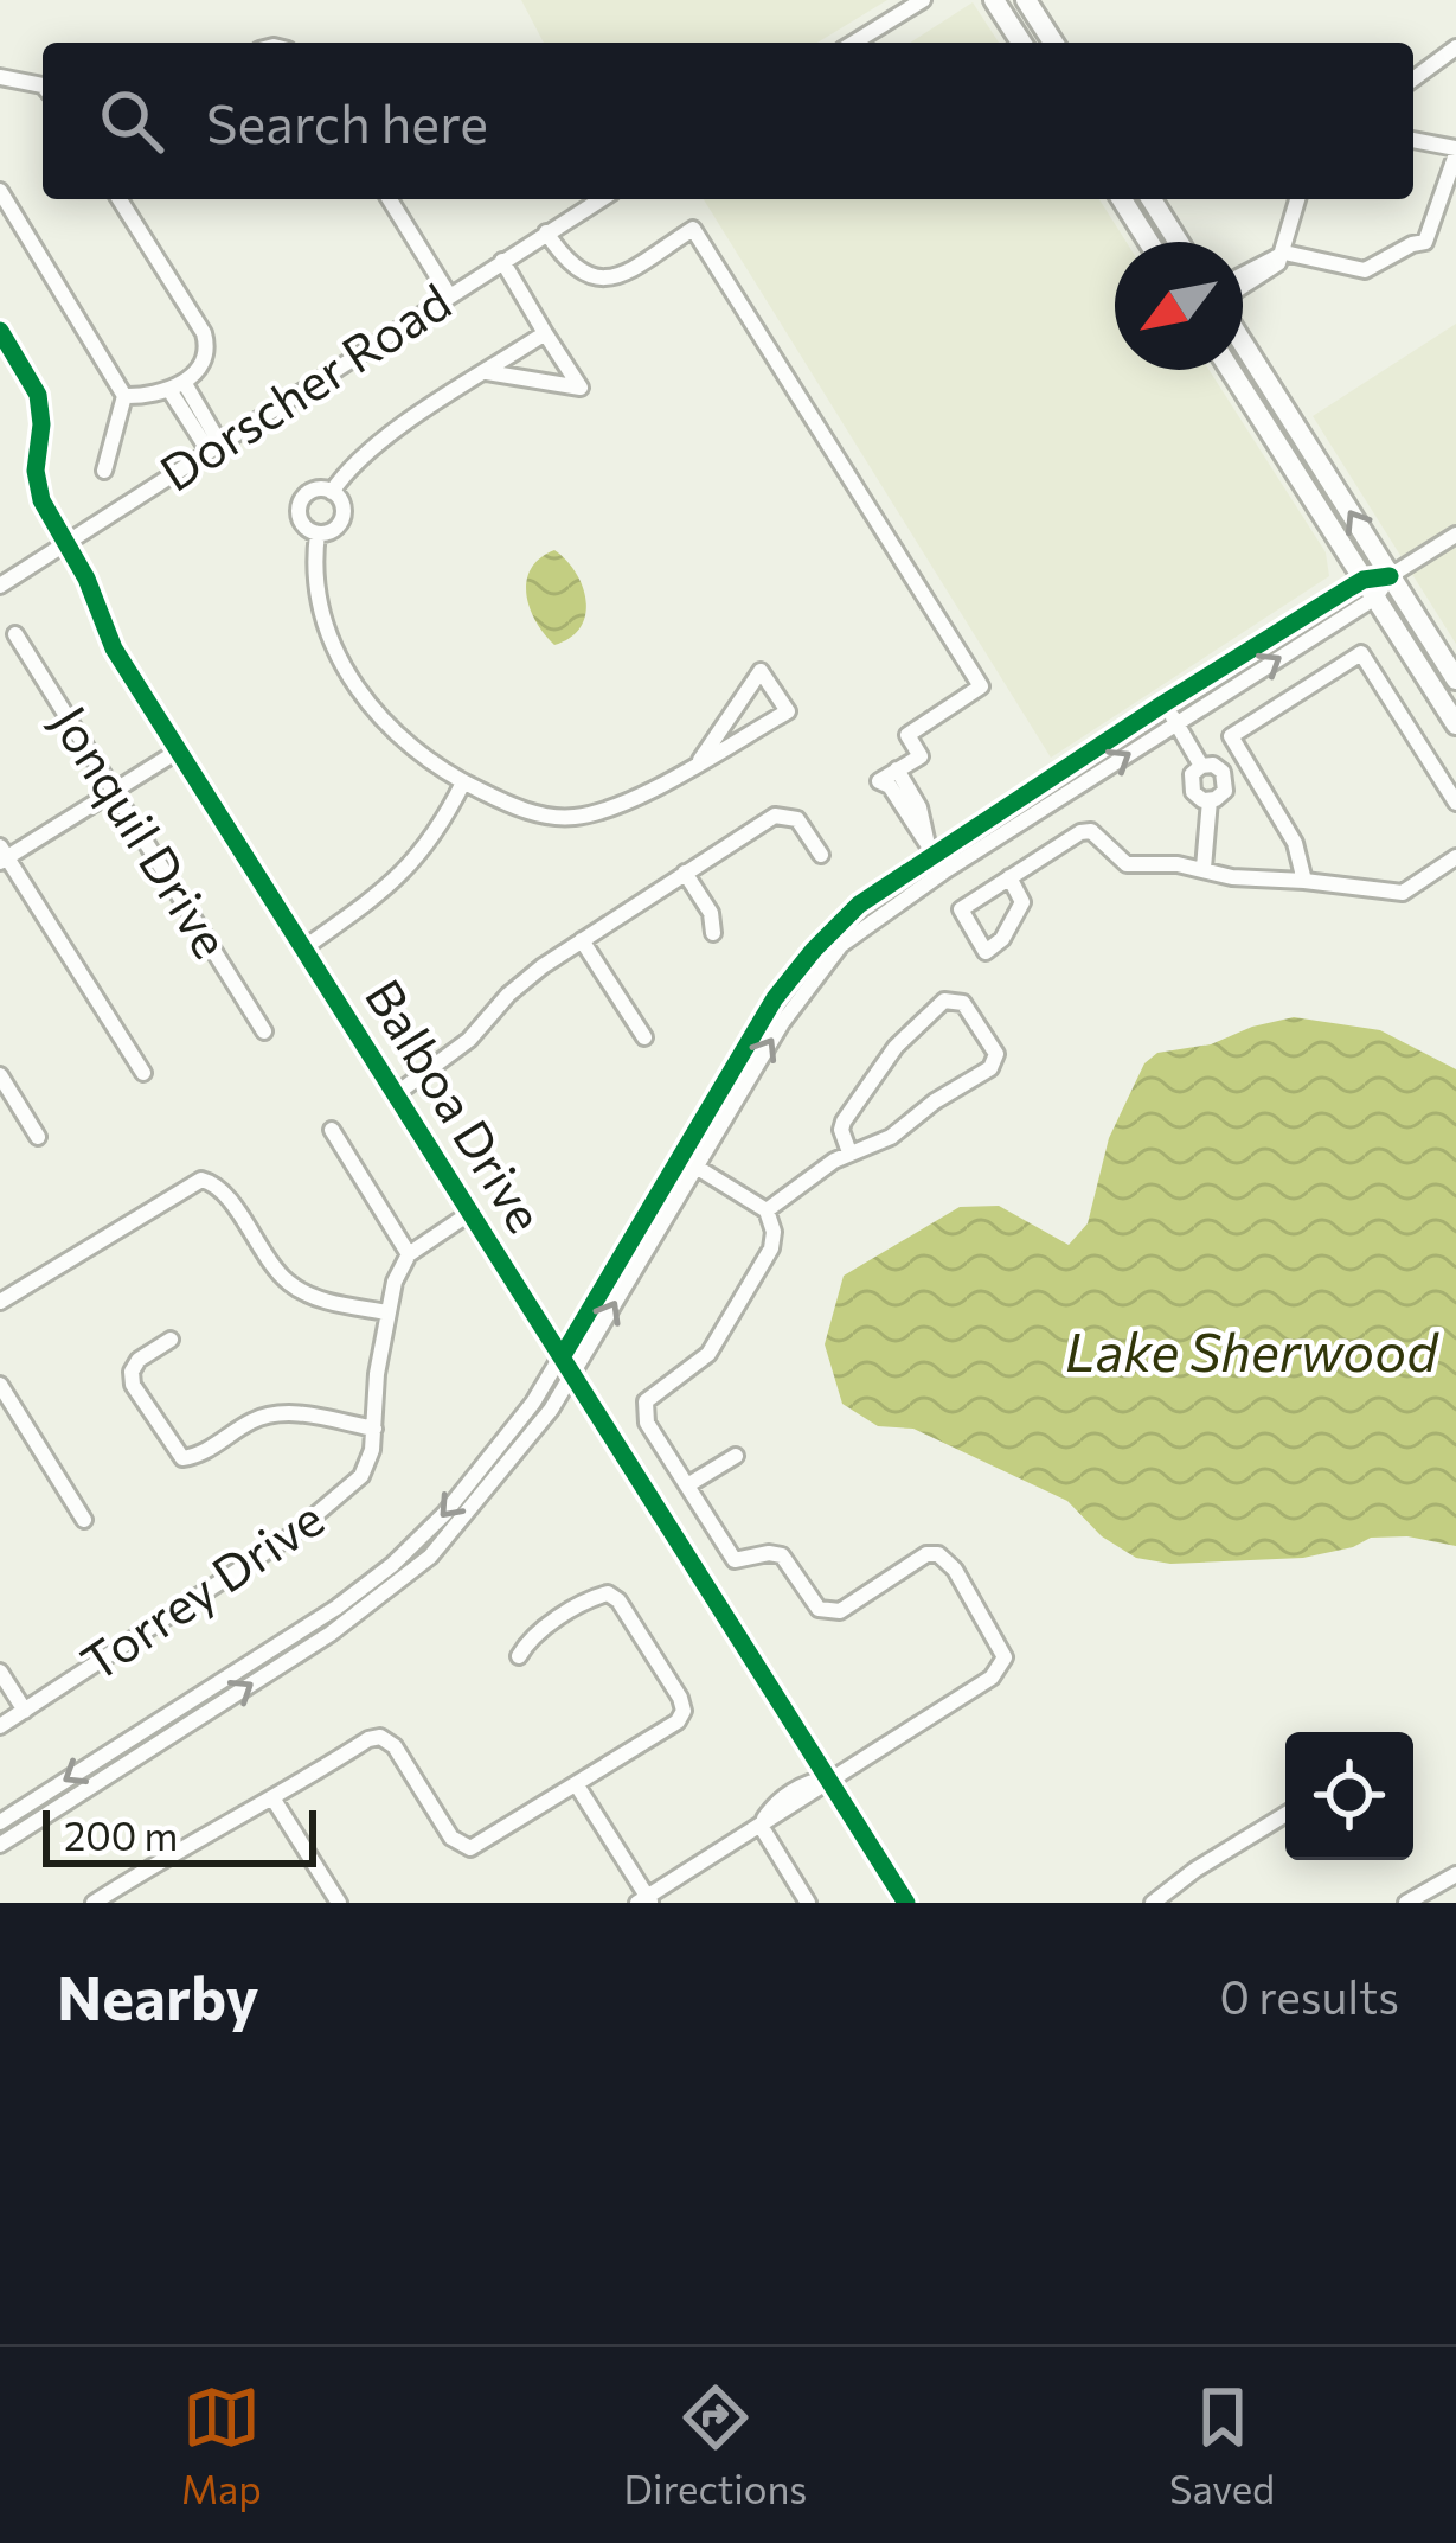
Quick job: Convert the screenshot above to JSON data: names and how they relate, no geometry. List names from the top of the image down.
{
  "streets": {
    "street": [
      "Dorscher Road",
      "Jonquil Drive",
      "Balboa Drive",
      "Torrey Drive"
    ]
  },
  "crossings": [
    ["Dorscher Road", "Balboa Drive"]
  ],
  "water": ["Lake Sherwood"],
  "scale_bar": "200 m",
  "north": "bottom left",
  "page": {
    "search": "Search here",
    "scale": "200 m",
    "heading": ["Nearby", "0 results"],
    "nav": ["Map", "Directions", "Saved"]
  }
}
